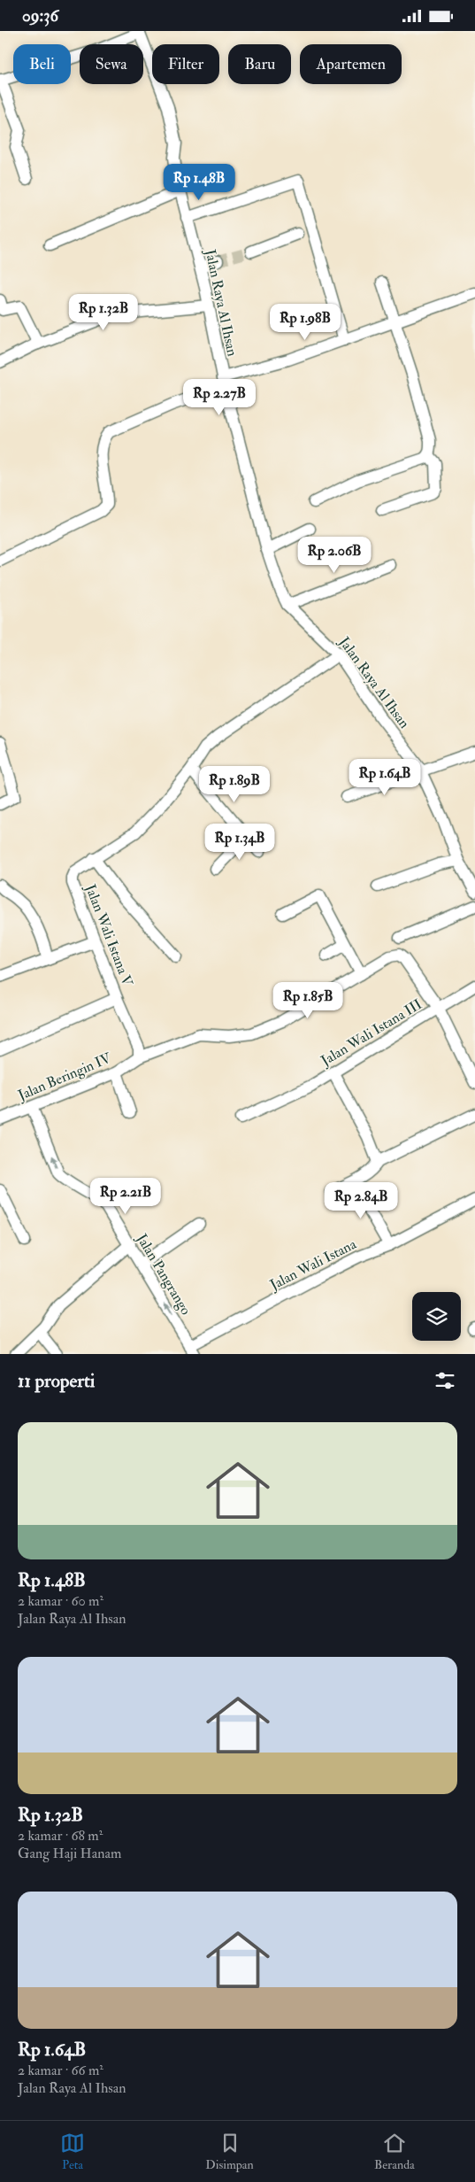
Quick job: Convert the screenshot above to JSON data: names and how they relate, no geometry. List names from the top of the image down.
{
  "streets": {
    "street": [
      "Jalan Raya Al Ihsan",
      "Jalan Wali Istana V",
      "Jalan Wali Istana III",
      "Jalan Beringin IV",
      "Jalan Wali Istana",
      "Jalan Pangrango"
    ]
  },
  "crossings": [
    ["Jalan Raya Al Ihsan", "Jalan Wali Istana V"],
    ["Jalan Wali Istana V", "Jalan Wali Istana III"],
    ["Jalan Wali Istana V", "Jalan Beringin IV"],
    ["Jalan Wali Istana III", "Jalan Beringin IV"],
    ["Jalan Beringin IV", "Jalan Pangrango"],
    ["Jalan Wali Istana", "Jalan Pangrango"]
  ],
  "page": {
    "status": "09:36",
    "chip": [
      "Beli",
      "Sewa",
      "Filter",
      "Baru",
      "Apartemen"
    ],
    "price": [
      "Rp 1.48B",
      "Rp 1.32B",
      "Rp 1.98B",
      "Rp 2.27B",
      "Rp 2.06B",
      "Rp 1.64B",
      "Rp 1.89B",
      "Rp 1.34B",
      "Rp 1.85B",
      "Rp 2.21B",
      "Rp 2.84B"
    ],
    "heading": "11 properti",
    "list": [
      {
        "name": "Rp 1.48B",
        "note": "2 kamar · 60 m² · Jalan Raya Al Ihsan"
      },
      {
        "name": "Rp 1.32B",
        "note": "2 kamar · 68 m² · Gang Haji Hanam"
      },
      {
        "name": "Rp 1.64B",
        "note": "2 kamar · 66 m² · Jalan Raya Al Ihsan"
      }
    ],
    "tabs": ["Peta", "Disimpan", "Beranda"]
  }
}
